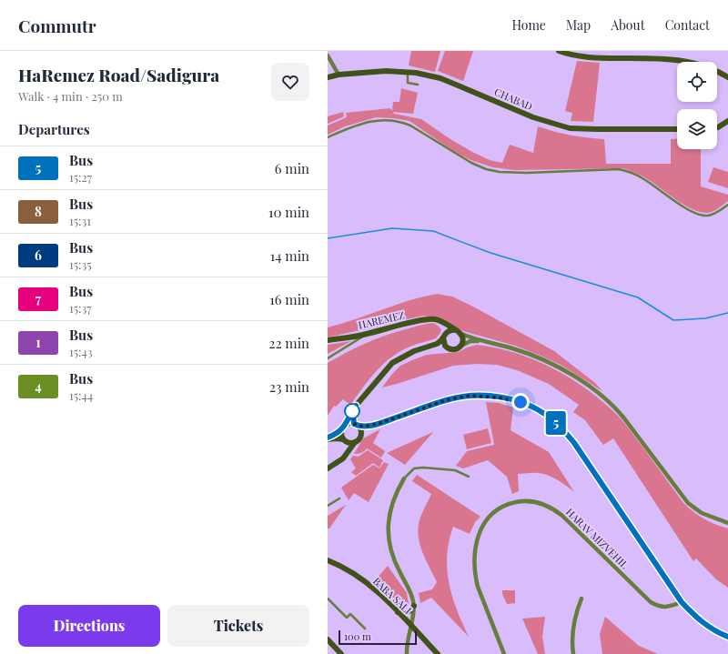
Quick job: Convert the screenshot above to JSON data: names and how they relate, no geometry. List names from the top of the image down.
{
  "streets": {
    "street": [
      "CHABAD",
      "HAREMEZ",
      "HARAV MIZVEHIL",
      "BABA SALI"
    ]
  },
  "lines": ["bus line 5"],
  "scale_bar": "100 m",
  "page": {
    "header": "Commutr",
    "nav": [
      "Home",
      "Map",
      "About",
      "Contact"
    ],
    "heading": [
      ["HaRemez Road/Sadigura", "Walk · 4 min · 250 m"],
      "Departures"
    ],
    "on_map": "5",
    "list": [
      {
        "mark": "5",
        "name": "Bus",
        "note": "15:27",
        "value": "6 min"
      },
      {
        "mark": "8",
        "name": "Bus",
        "note": "15:31",
        "value": "10 min"
      },
      {
        "mark": "6",
        "name": "Bus",
        "note": "15:35",
        "value": "14 min"
      },
      {
        "mark": "7",
        "name": "Bus",
        "note": "15:37",
        "value": "16 min"
      },
      {
        "mark": "1",
        "name": "Bus",
        "note": "15:43",
        "value": "22 min"
      },
      {
        "mark": "4",
        "name": "Bus",
        "note": "15:44",
        "value": "23 min"
      }
    ],
    "buttons": ["Directions", "Tickets"],
    "scale": "100 m"
  }
}
